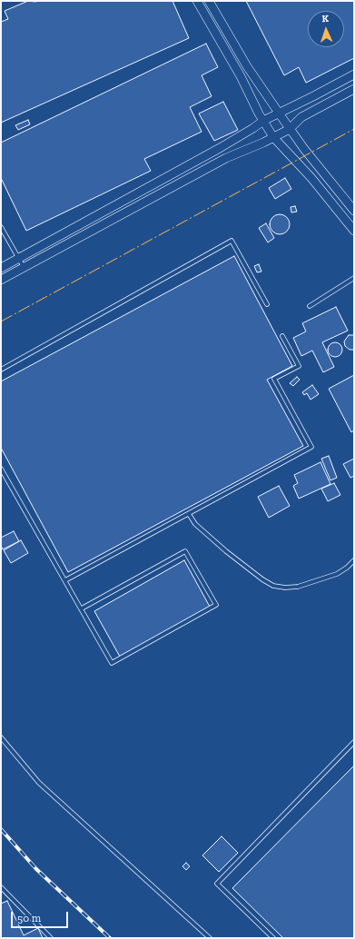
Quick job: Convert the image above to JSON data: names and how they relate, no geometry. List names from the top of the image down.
{
  "scale_bar": "50 m",
  "north": "top"
}
